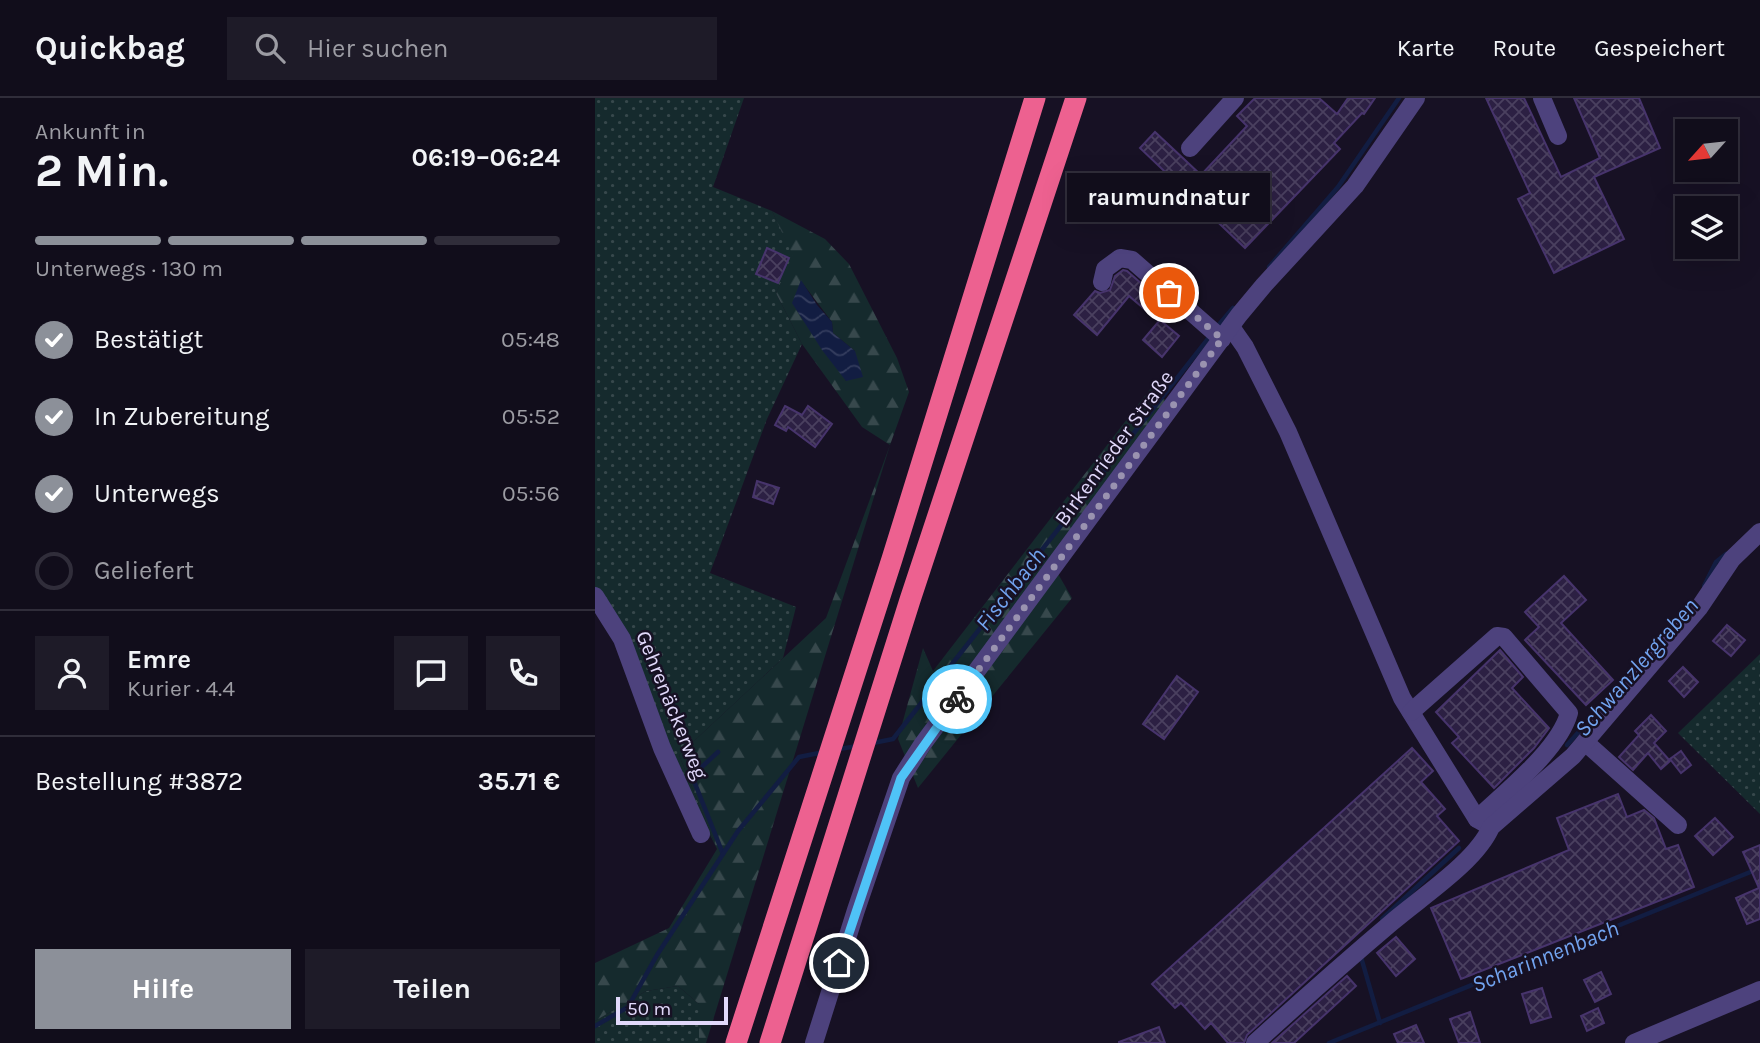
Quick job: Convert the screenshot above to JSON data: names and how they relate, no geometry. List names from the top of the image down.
{
  "streets": {
    "street": ["Birkenrieder Straße", "Gehrenäckerweg"]
  },
  "water": ["Fischbach", "Schwanzlergraben", "Scharinnenbach"],
  "places": ["raumundnatur"],
  "scale_bar": "50 m",
  "north": "bottom left",
  "page": {
    "header": "Quickbag",
    "search": "Hier suchen",
    "nav": ["Karte", "Route", "Gespeichert"],
    "heading": ["2 Min.", "Ankunft in", "06:19–06:24"],
    "panel": [
      "Emre",
      "Kurier · 4.4",
      "Bestellung #3872",
      "35.71 €"
    ],
    "bubble": "raumundnatur",
    "bar": "Unterwegs · 130 m",
    "list": [
      ["Bestätigt", "05:48"],
      ["In Zubereitung", "05:52"],
      ["Unterwegs", "05:56"],
      "Geliefert"
    ],
    "buttons": ["Hilfe", "Teilen"],
    "scale": "50 m"
  }
}
